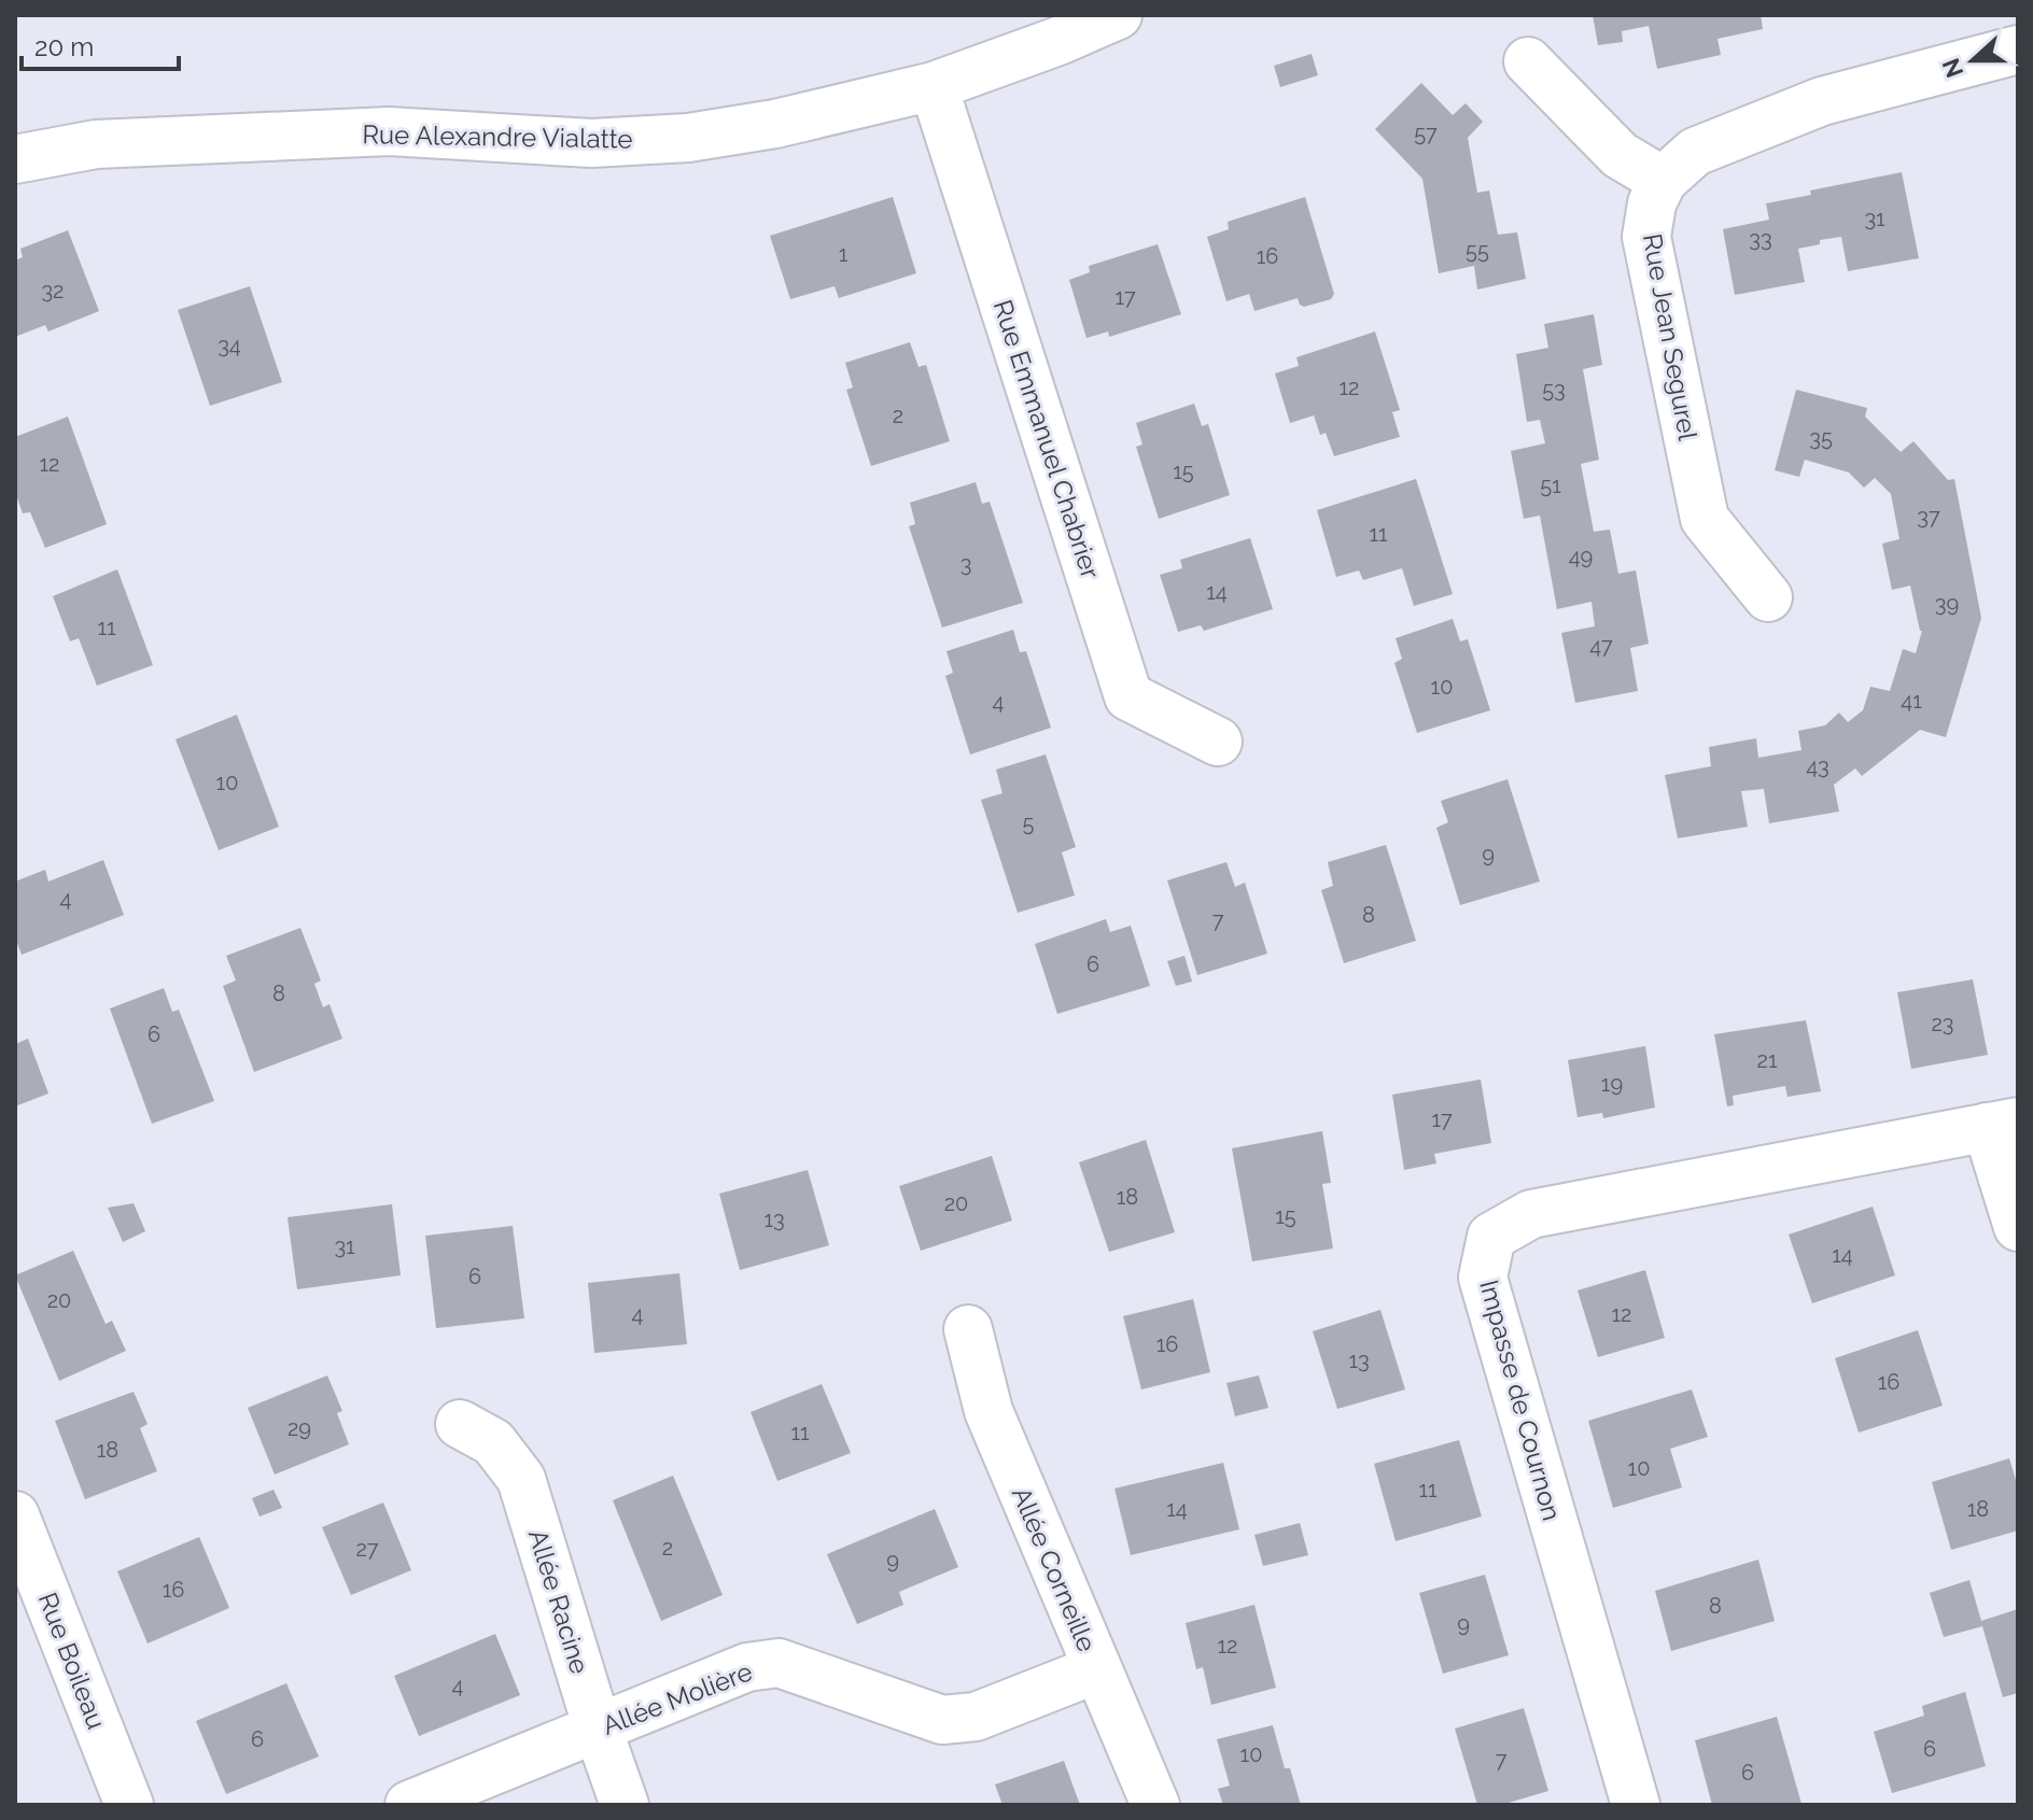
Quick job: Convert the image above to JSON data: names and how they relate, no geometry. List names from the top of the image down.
{
  "streets": {
    "street": [
      "Rue Alexandre Vialatte",
      "Rue Jean Segurel",
      "Rue Emmanuel Chabrier",
      "Impasse de Cournon",
      "Allée Corneille",
      "Allée Racine",
      "Rue Boileau",
      "Allée Molière"
    ]
  },
  "crossings": [
    ["Rue Alexandre Vialatte", "Rue Emmanuel Chabrier"],
    ["Allée Corneille", "Allée Molière"],
    ["Allée Racine", "Allée Molière"]
  ],
  "house_numbers": [
    "57",
    "31",
    "33",
    "55",
    "1",
    "16",
    "32",
    "17",
    "34",
    "12",
    "53",
    "2",
    "35",
    "12",
    "15",
    "51",
    "37",
    "11",
    "49",
    "3",
    "14",
    "39",
    "11",
    "47",
    "10",
    "41",
    "4",
    "43",
    "10",
    "5",
    "9",
    "4",
    "8",
    "7",
    "6",
    "8",
    "23",
    "6",
    "21",
    "19",
    "17",
    "18",
    "20",
    "15",
    "13",
    "31",
    "14",
    "6",
    "20",
    "4",
    "12",
    "16",
    "13",
    "16",
    "29",
    "11",
    "18",
    "10",
    "11",
    "14",
    "18",
    "2",
    "27",
    "9",
    "16",
    "8",
    "9",
    "12",
    "4",
    "6",
    "6",
    "10",
    "7",
    "6"
  ],
  "scale_bar": "20 m",
  "north": "left"
}
